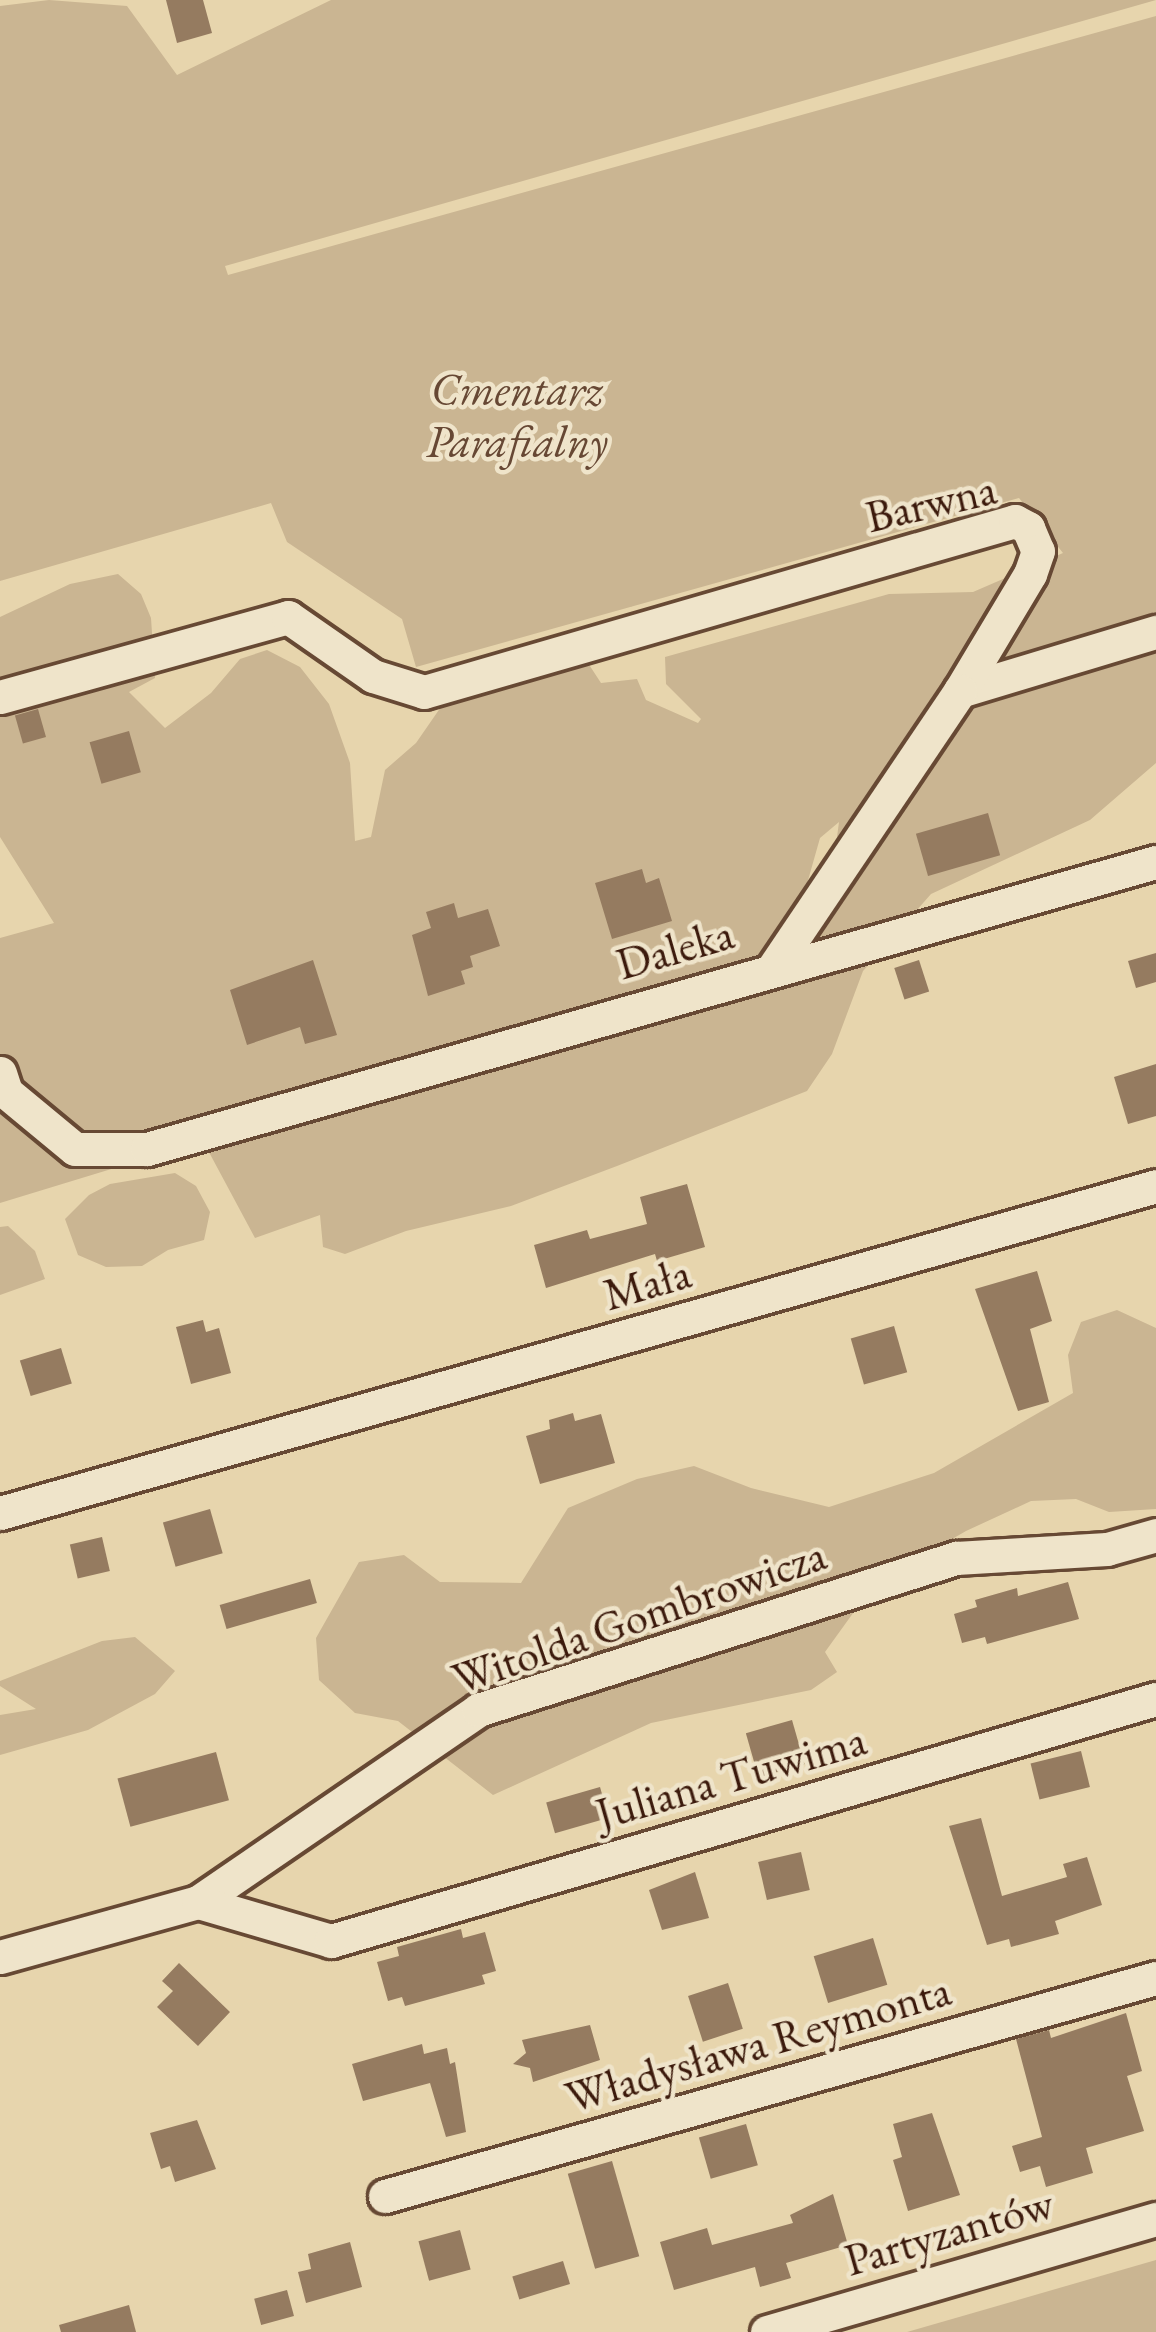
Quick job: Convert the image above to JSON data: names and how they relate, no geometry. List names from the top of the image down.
{
  "streets": {
    "street": [
      "Barwna",
      "Daleka",
      "Mała",
      "Witolda Gombrowicza",
      "Juliana Tuwima",
      "Władysława Reymonta",
      "Partyzantów"
    ]
  },
  "crossings": [
    ["Barwna", "Daleka"],
    ["Witolda Gombrowicza", "Juliana Tuwima"]
  ],
  "parks": ["Cmentarz Parafialny"]
}
